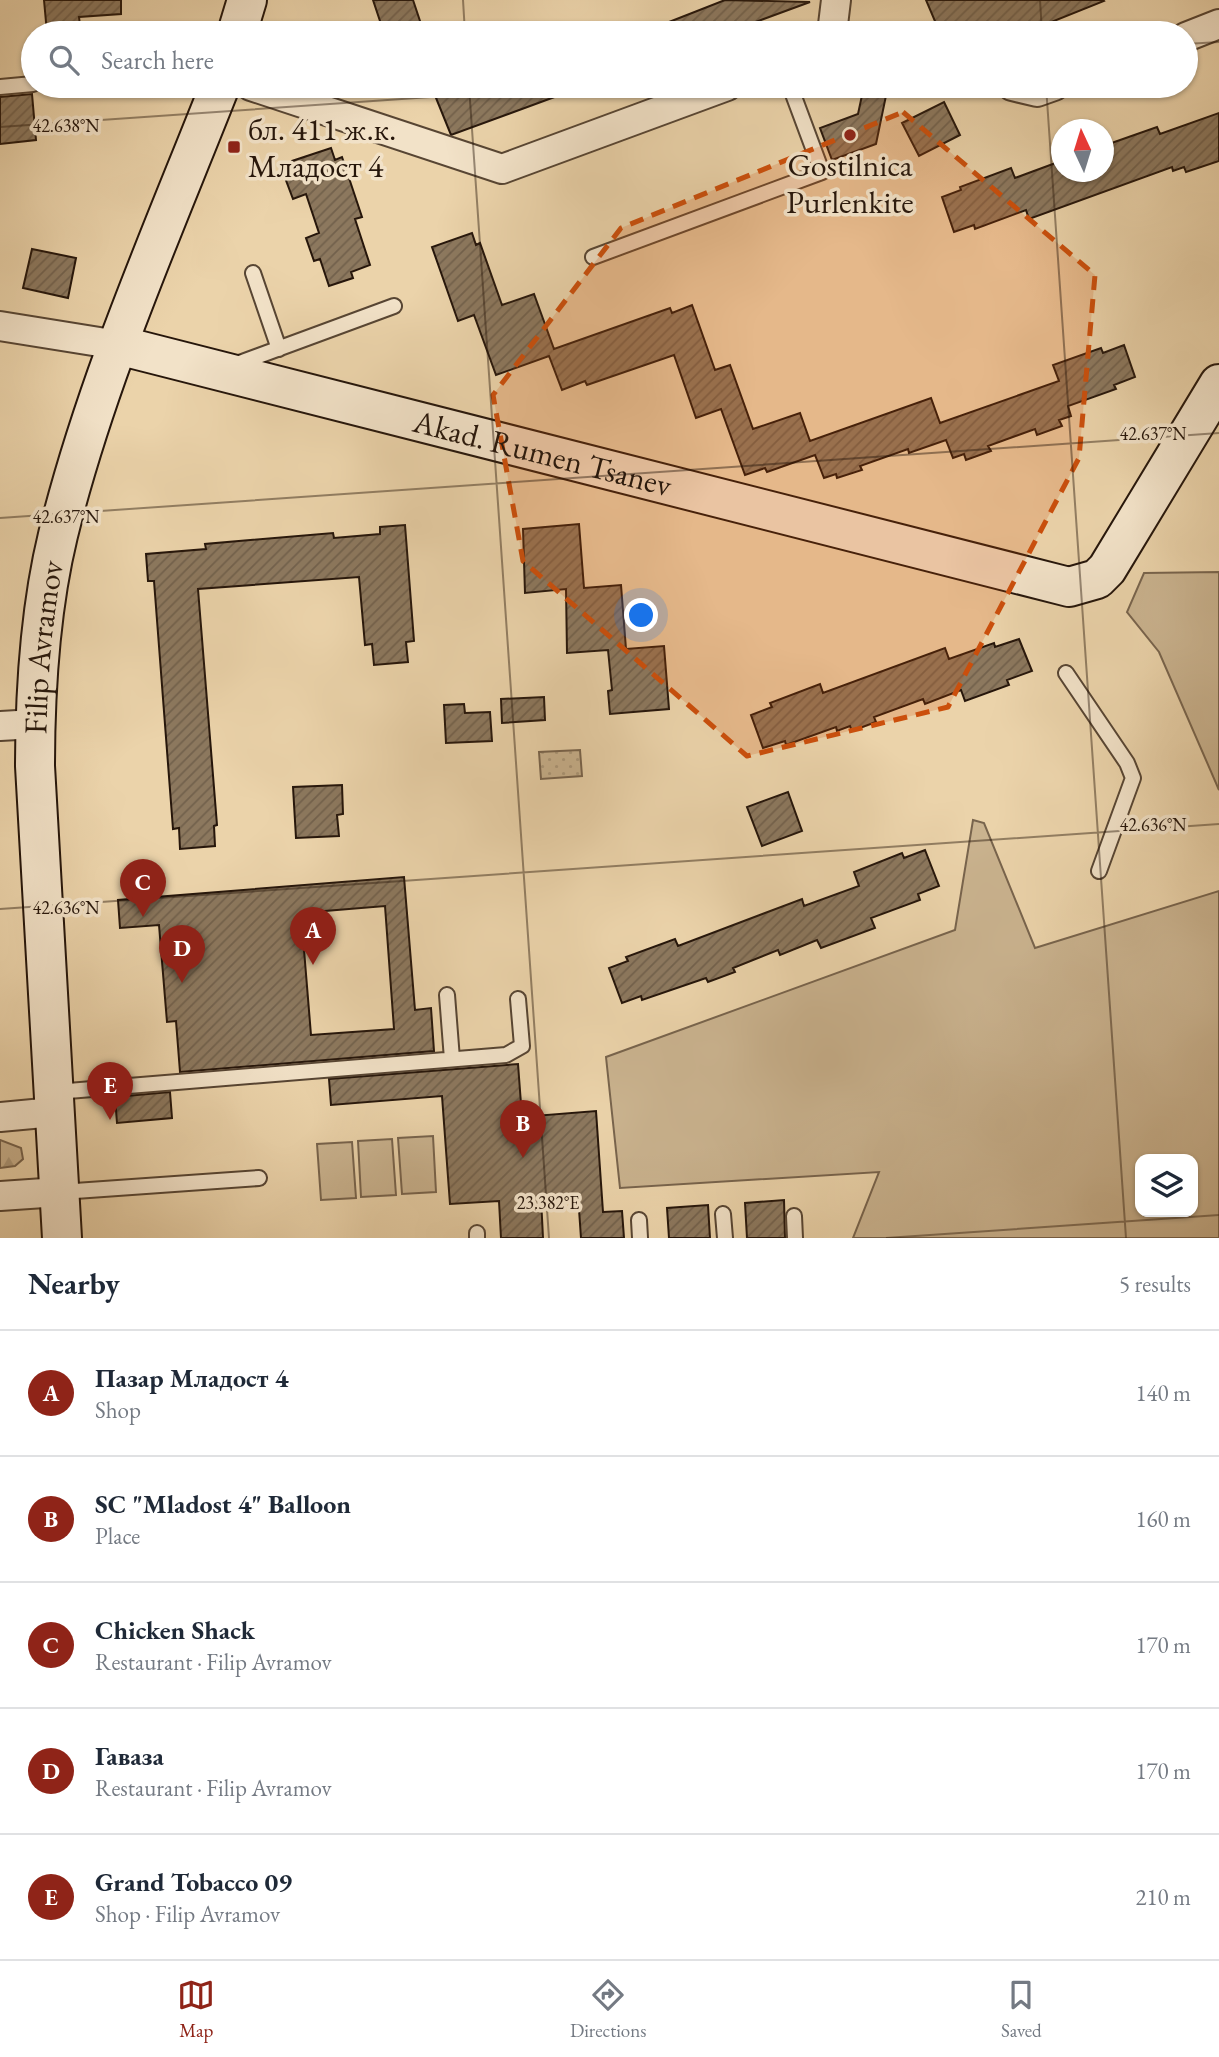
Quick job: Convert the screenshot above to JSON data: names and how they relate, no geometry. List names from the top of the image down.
{
  "streets": {
    "street": ["Akad. Rumen Tsanev", "Filip Avramov"]
  },
  "crossings": [
    ["Akad. Rumen Tsanev", "Filip Avramov"]
  ],
  "places": {
    "other": ["Gostilnica Purlenkite"],
    "transit": ["бл. 411 ж.к. Младост 4"]
  },
  "north": "top",
  "page": {
    "search": "Search here",
    "pins": [
      "C",
      "A",
      "D",
      "E",
      "B"
    ],
    "heading": ["Nearby", "5 results"],
    "list": [
      {
        "mark": "A",
        "name": "Пазар Младост 4",
        "note": "Shop",
        "value": "140 m"
      },
      {
        "mark": "B",
        "name": "SC \"Mladost 4\" Balloon",
        "note": "Place",
        "value": "160 m"
      },
      {
        "mark": "C",
        "name": "Chicken Shack",
        "note": "Restaurant · Filip Avramov",
        "value": "170 m"
      },
      {
        "mark": "D",
        "name": "Гаваза",
        "note": "Restaurant · Filip Avramov",
        "value": "170 m"
      },
      {
        "mark": "E",
        "name": "Grand Tobacco 09",
        "note": "Shop · Filip Avramov",
        "value": "210 m"
      }
    ],
    "nav": ["Map", "Directions", "Saved"]
  },
  "coordinates": [
    "42.638°N",
    "42.637°N",
    "42.636°N",
    "23.382°E"
  ]
}
